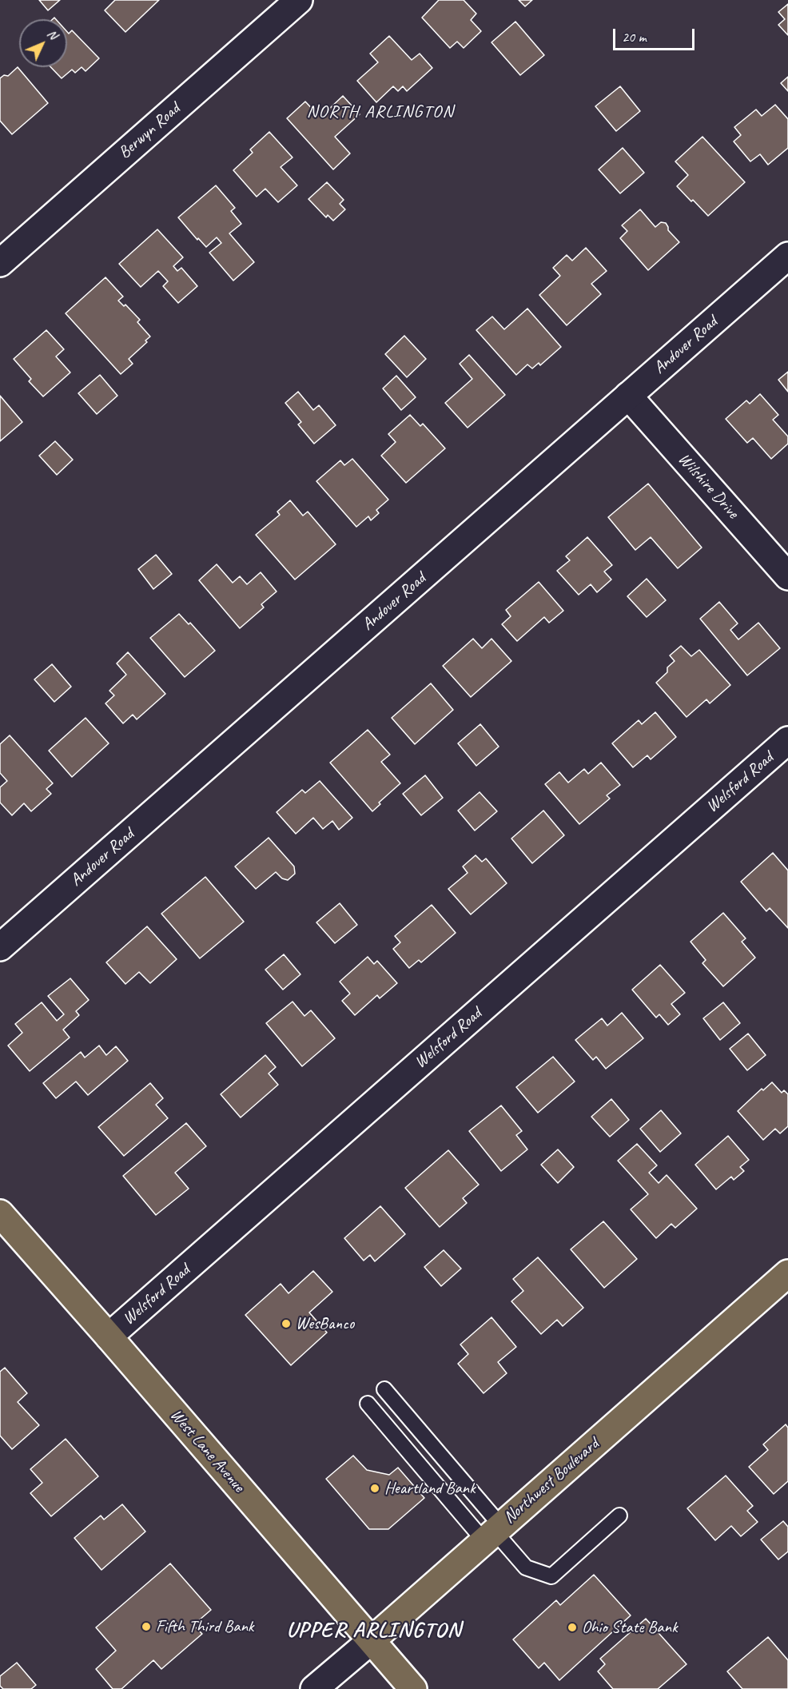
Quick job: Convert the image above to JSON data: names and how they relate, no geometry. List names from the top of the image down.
{
  "streets": {
    "main road": ["West Lane Avenue", "Northwest Boulevard"],
    "street": [
      "Berwyn Road",
      "Andover Road",
      "Wilshire Drive",
      "Welsford Road"
    ]
  },
  "crossings": [
    ["Andover Road", "Wilshire Drive"],
    ["Welsford Road", "West Lane Avenue"],
    ["West Lane Avenue", "Northwest Boulevard"]
  ],
  "districts": ["NORTH ARLINGTON", "UPPER ARLINGTON"],
  "places": [
    "WesBanco",
    "Heartland Bank",
    "Fifth Third Bank",
    "Ohio State Bank"
  ],
  "scale_bar": "20 m",
  "north": "top right"
}
